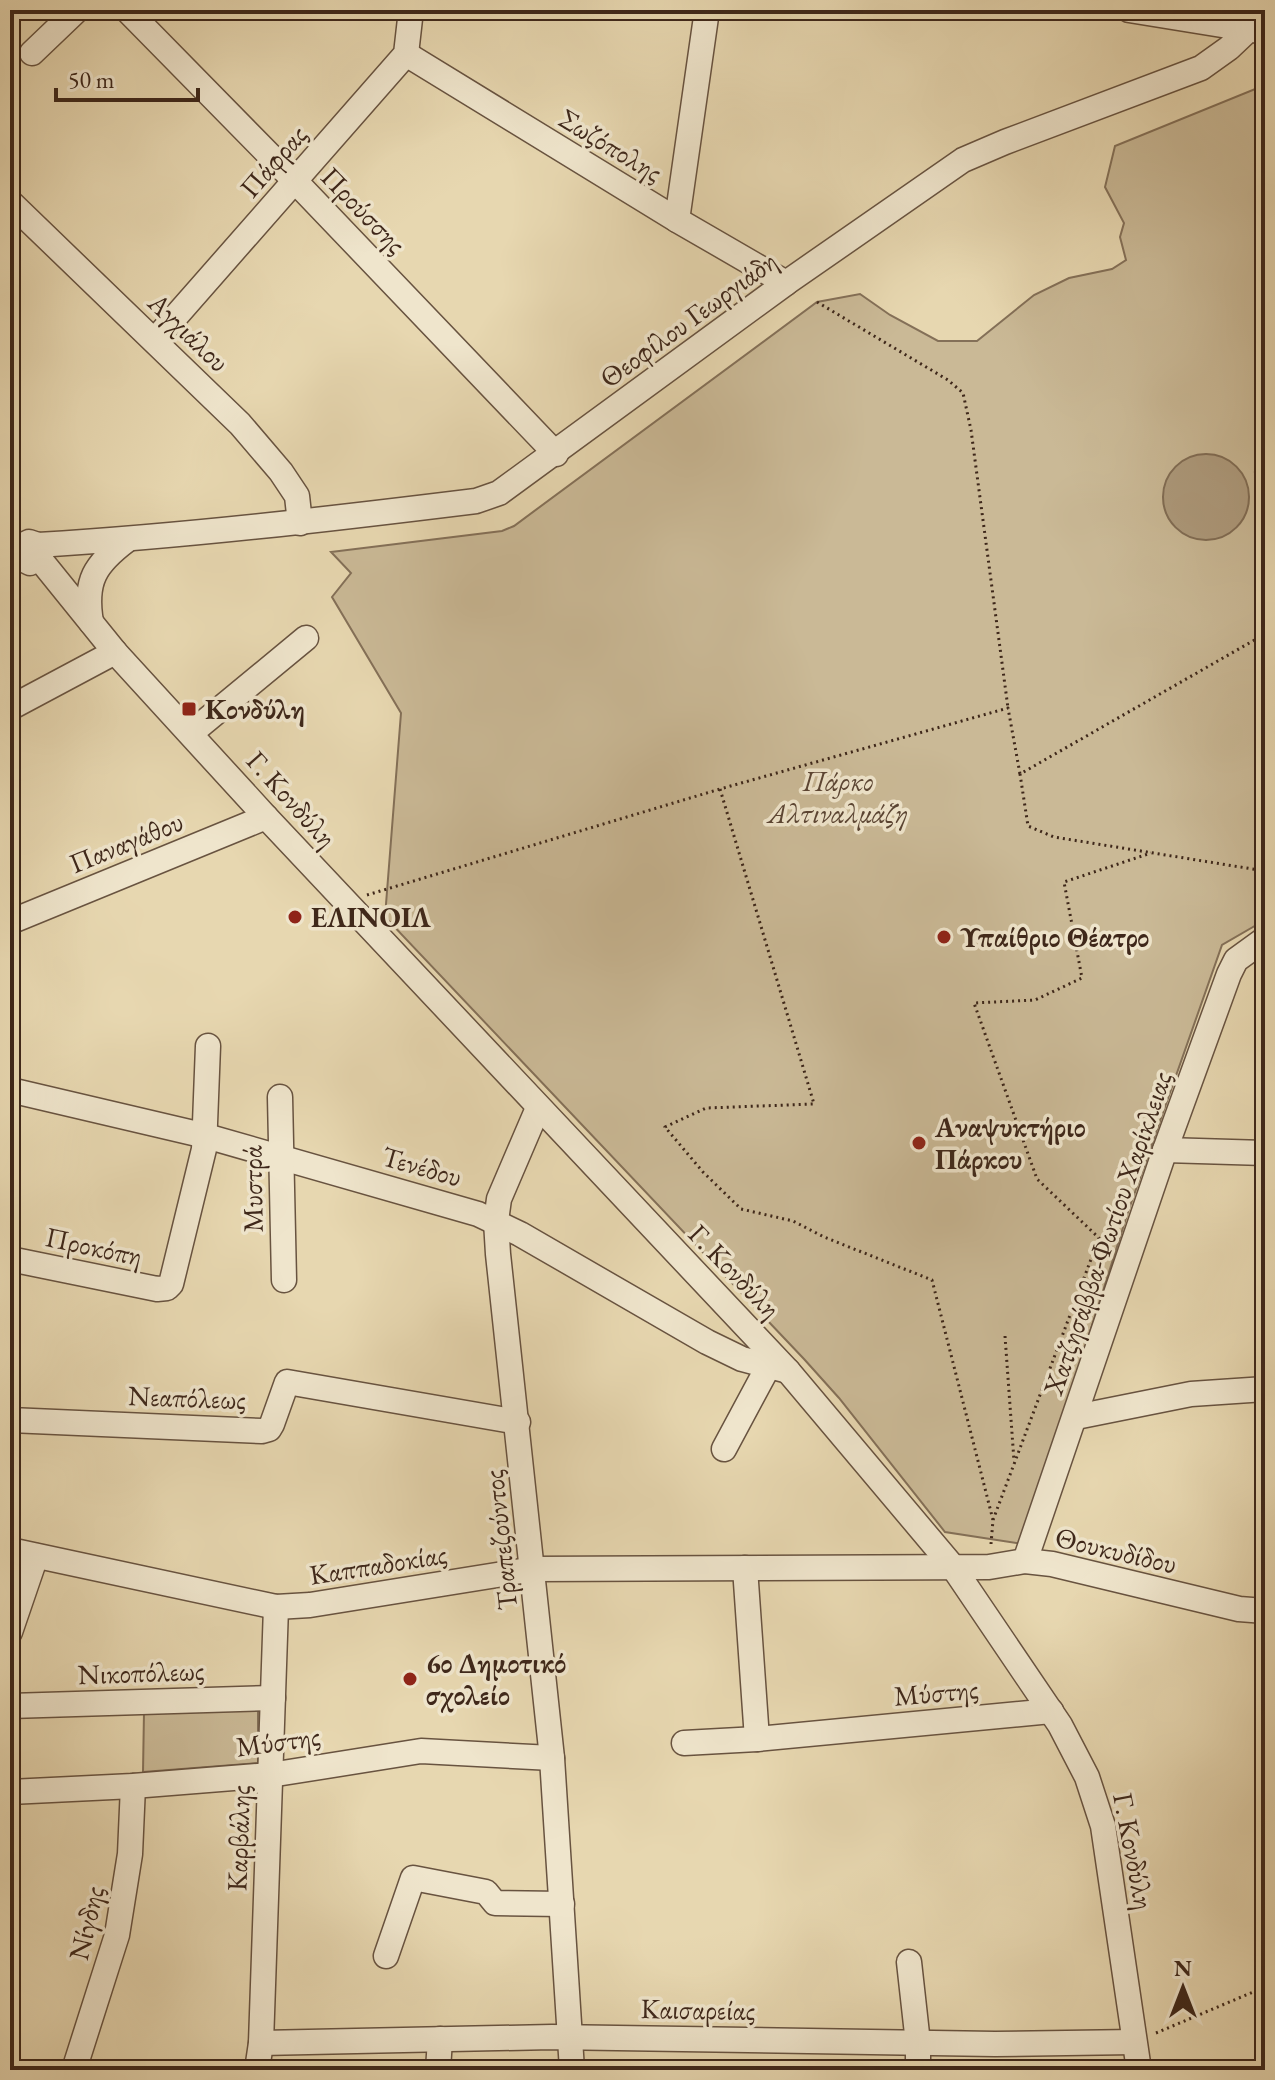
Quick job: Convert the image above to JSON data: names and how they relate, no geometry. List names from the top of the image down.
{
  "streets": {
    "street": [
      "Σωζόπολης",
      "Πάφρας",
      "Προύσσης",
      "Θεοφίλου Γεωργιάδη",
      "Αγχιάλου",
      "Γ. Κονδύλη",
      "Παναγάθου",
      "Τενέδου",
      "Μυστρά",
      "Χατζησάββα-Φωτίου Χαρίκλειας",
      "Προκόπη",
      "Νεαπόλεως",
      "Τραπεζούντος",
      "Θουκυδίδου",
      "Καππαδοκίας",
      "Νικοπόλεως",
      "Μύστης",
      "Καρβάλης",
      "Νίγδης",
      "Καισαρείας"
    ]
  },
  "crossings": [
    ["Σωζόπολης", "Πάφρας"],
    ["Σωζόπολης", "Θεοφίλου Γεωργιάδη"],
    ["Πάφρας", "Προύσσης"],
    ["Πάφρας", "Αγχιάλου"],
    ["Προύσσης", "Θεοφίλου Γεωργιάδη"],
    ["Θεοφίλου Γεωργιάδη", "Αγχιάλου"],
    ["Θεοφίλου Γεωργιάδη", "Γ. Κονδύλη"],
    ["Γ. Κονδύλη", "Παναγάθου"],
    ["Γ. Κονδύλη", "Τενέδου"],
    ["Γ. Κονδύλη", "Τραπεζούντος"],
    ["Γ. Κονδύλη", "Θουκυδίδου"],
    ["Γ. Κονδύλη", "Καππαδοκίας"],
    ["Γ. Κονδύλη", "Μύστης"],
    ["Γ. Κονδύλη", "Καισαρείας"],
    ["Τενέδου", "Μυστρά"],
    ["Τενέδου", "Προκόπη"],
    ["Τενέδου", "Τραπεζούντος"],
    ["Χατζησάββα-Φωτίου Χαρίκλειας", "Θουκυδίδου"],
    ["Νεαπόλεως", "Τραπεζούντος"],
    ["Τραπεζούντος", "Καππαδοκίας"],
    ["Τραπεζούντος", "Μύστης"],
    ["Τραπεζούντος", "Καισαρείας"],
    ["Θουκυδίδου", "Καππαδοκίας"],
    ["Καππαδοκίας", "Καρβάλης"],
    ["Νικοπόλεως", "Καρβάλης"],
    ["Μύστης", "Καρβάλης"],
    ["Μύστης", "Νίγδης"],
    ["Καρβάλης", "Καισαρείας"]
  ],
  "parks": ["Πάρκο Αλτιναλμάζη"],
  "places": {
    "transit": ["Κονδύλη"],
    "other": [
      "ΕΛΙΝΟΙΛ",
      "Υπαίθριο Θέατρο",
      "Αναψυκτήριο Πάρκου",
      "6ο Δημοτικό σχολείο"
    ]
  },
  "scale_bar": "50 m",
  "north": "top"
}
